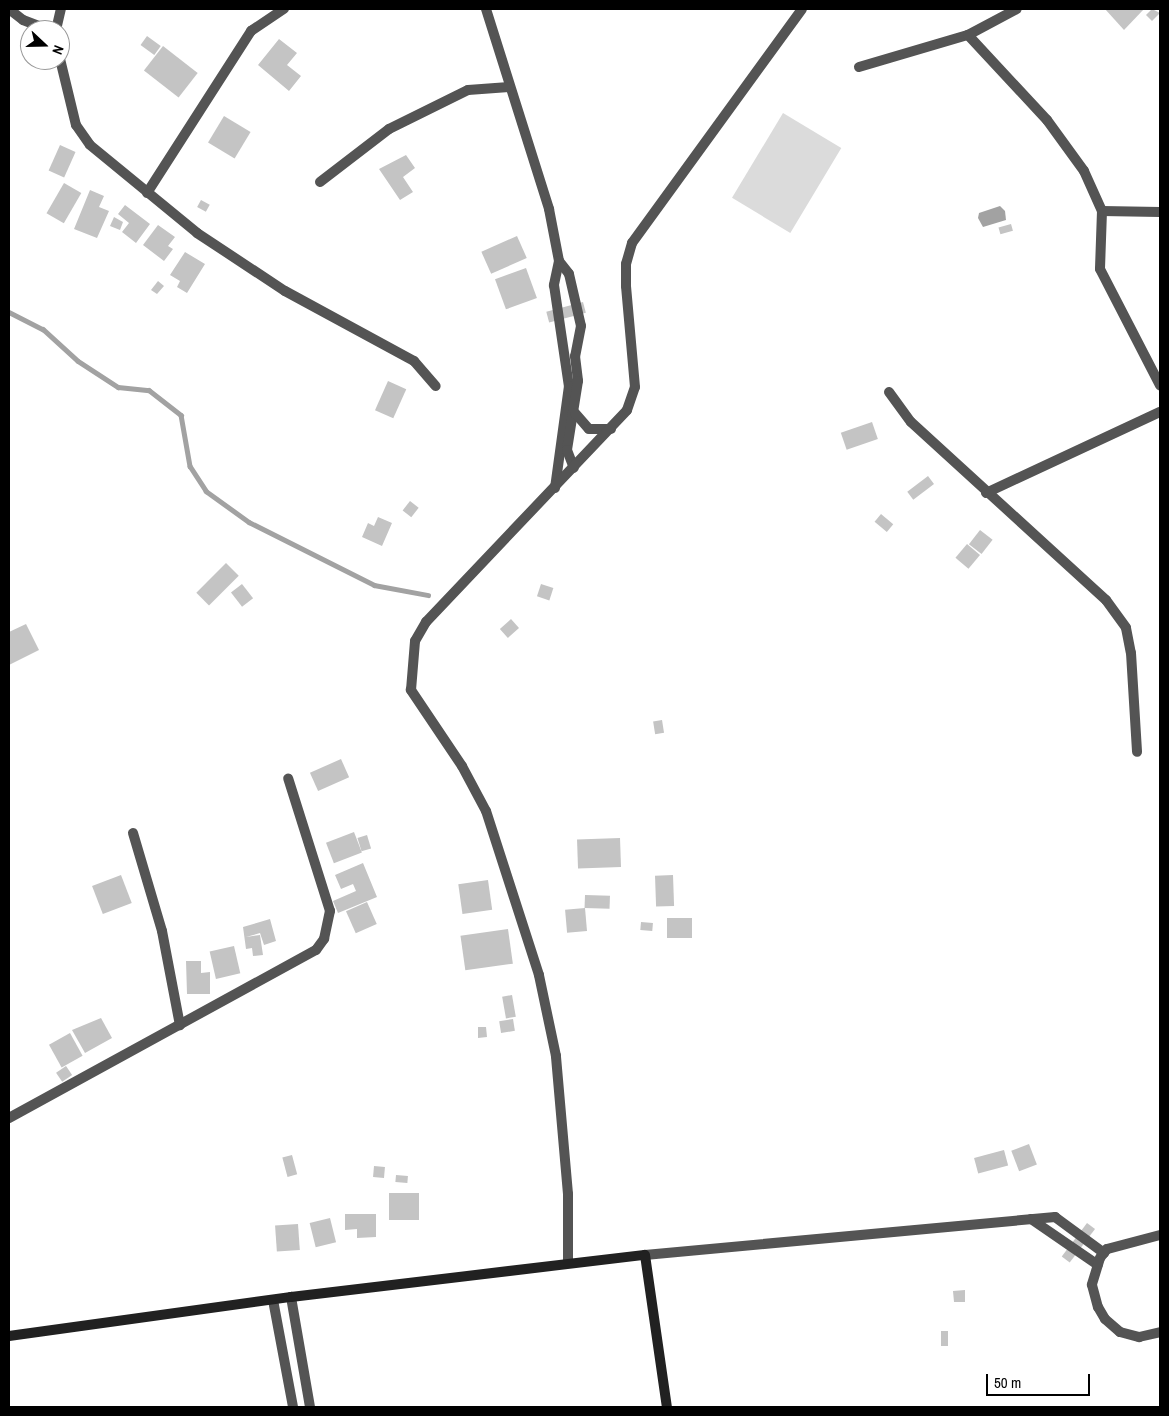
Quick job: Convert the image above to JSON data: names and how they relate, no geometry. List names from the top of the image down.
{
  "scale_bar": "50 m",
  "north": "right"
}
